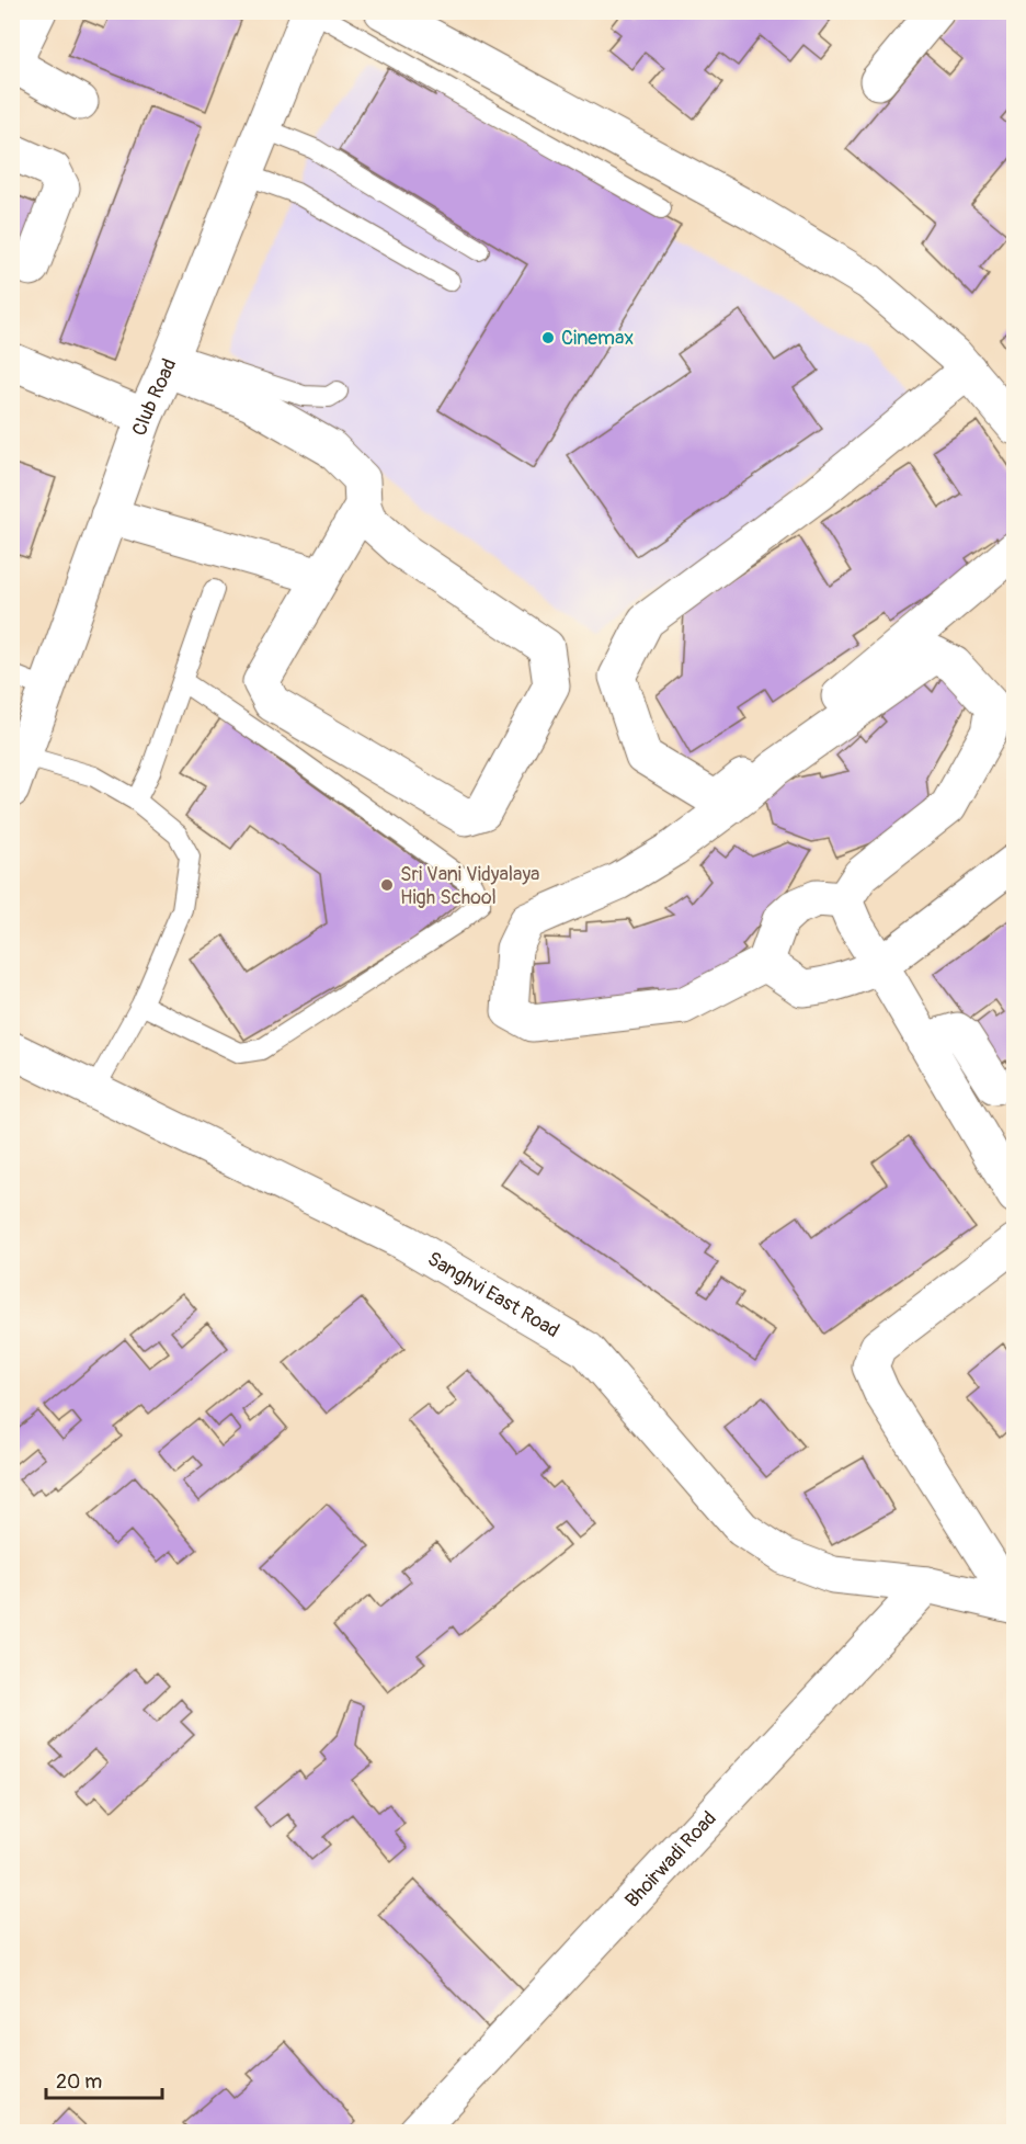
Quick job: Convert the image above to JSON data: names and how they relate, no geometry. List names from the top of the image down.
{
  "streets": {
    "street": ["Club Road", "Sanghvi East Road", "Bhoirwadi Road"]
  },
  "crossings": [
    ["Sanghvi East Road", "Bhoirwadi Road"]
  ],
  "places": ["Cinemax", "Sri Vani Vidyalaya High School"],
  "scale_bar": "20 m"
}
